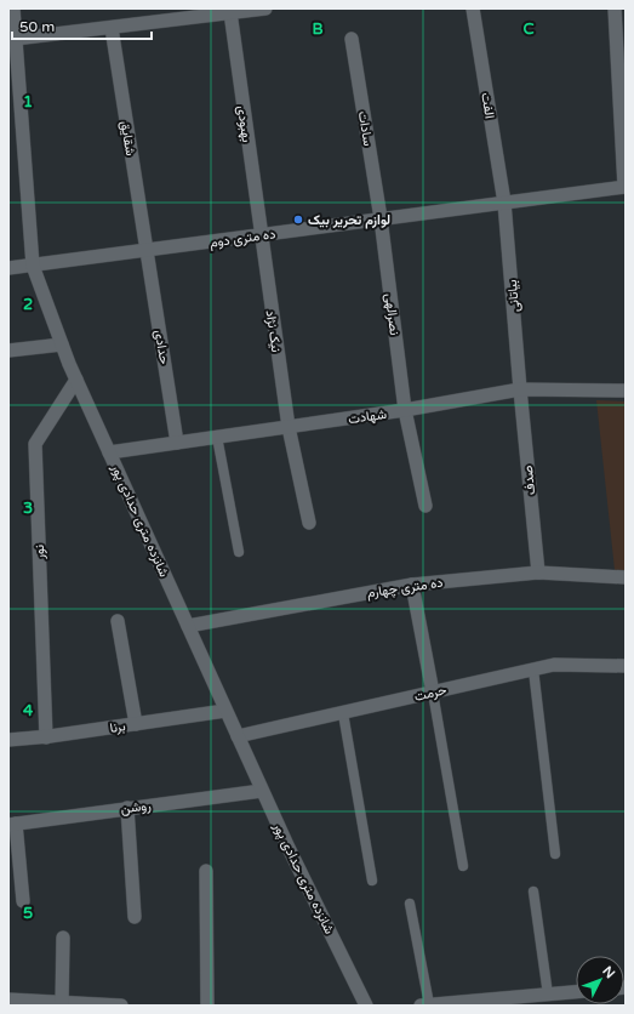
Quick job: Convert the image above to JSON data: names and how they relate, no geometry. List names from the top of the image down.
{
  "streets": {
    "street": [
      "الفت",
      "بهبودی",
      "سادات",
      "شقایق",
      "ده متری دوم",
      "بیاتانی",
      "نصرالهی",
      "نیک نژاد",
      "حدادی",
      "شهادت",
      "صدف",
      "شانزده متری حدادی پور",
      "نور",
      "ده متری چهارم",
      "حرمت",
      "برنا",
      "روشن"
    ]
  },
  "crossings": [
    ["الفت", "ده متری دوم"],
    ["الفت", "بیاتانی"],
    ["بهبودی", "ده متری دوم"],
    ["بهبودی", "نیک نژاد"],
    ["سادات", "ده متری دوم"],
    ["سادات", "نصرالهی"],
    ["شقایق", "ده متری دوم"],
    ["شقایق", "حدادی"],
    ["ده متری دوم", "بیاتانی"],
    ["ده متری دوم", "نصرالهی"],
    ["ده متری دوم", "نیک نژاد"],
    ["ده متری دوم", "حدادی"],
    ["ده متری دوم", "شانزده متری حدادی پور"],
    ["بیاتانی", "شهادت"],
    ["بیاتانی", "صدف"],
    ["نصرالهی", "شهادت"],
    ["نیک نژاد", "شهادت"],
    ["حدادی", "شهادت"],
    ["شهادت", "صدف"],
    ["شهادت", "شانزده متری حدادی پور"],
    ["صدف", "ده متری چهارم"],
    ["شانزده متری حدادی پور", "نور"],
    ["شانزده متری حدادی پور", "ده متری چهارم"],
    ["شانزده متری حدادی پور", "حرمت"],
    ["شانزده متری حدادی پور", "برنا"],
    ["شانزده متری حدادی پور", "روشن"],
    ["نور", "برنا"]
  ],
  "places": ["لوازم تحریر بیک"],
  "scale_bar": "50 m",
  "north": "top right",
  "grid": {
    "columns": ["B", "C"],
    "rows": [
      "1",
      "2",
      "3",
      "4",
      "5"
    ]
  }
}
